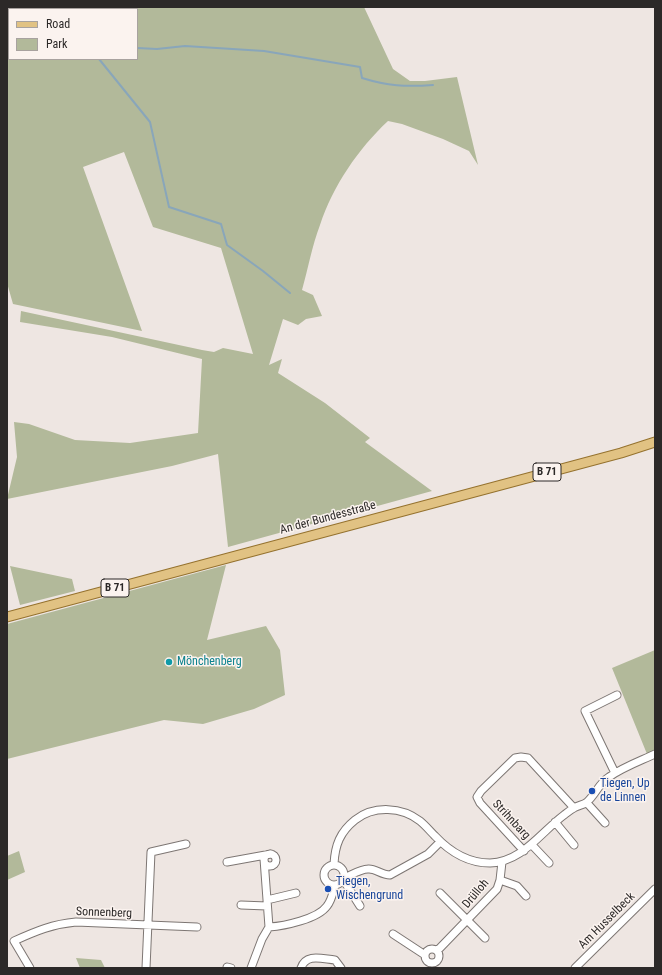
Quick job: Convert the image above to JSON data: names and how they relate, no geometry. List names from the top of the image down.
{
  "streets": {
    "main road": ["B 71", "An der Bundesstraße"],
    "street": [
      "Strihnbarg",
      "Drülloh",
      "Sonnenberg",
      "Am Husselbeck"
    ]
  },
  "places": ["Mönchenberg", "Tiegen, Up de Linnen", "Tiegen, Wischengrund"],
  "legend": ["Road", "Park"]
}
